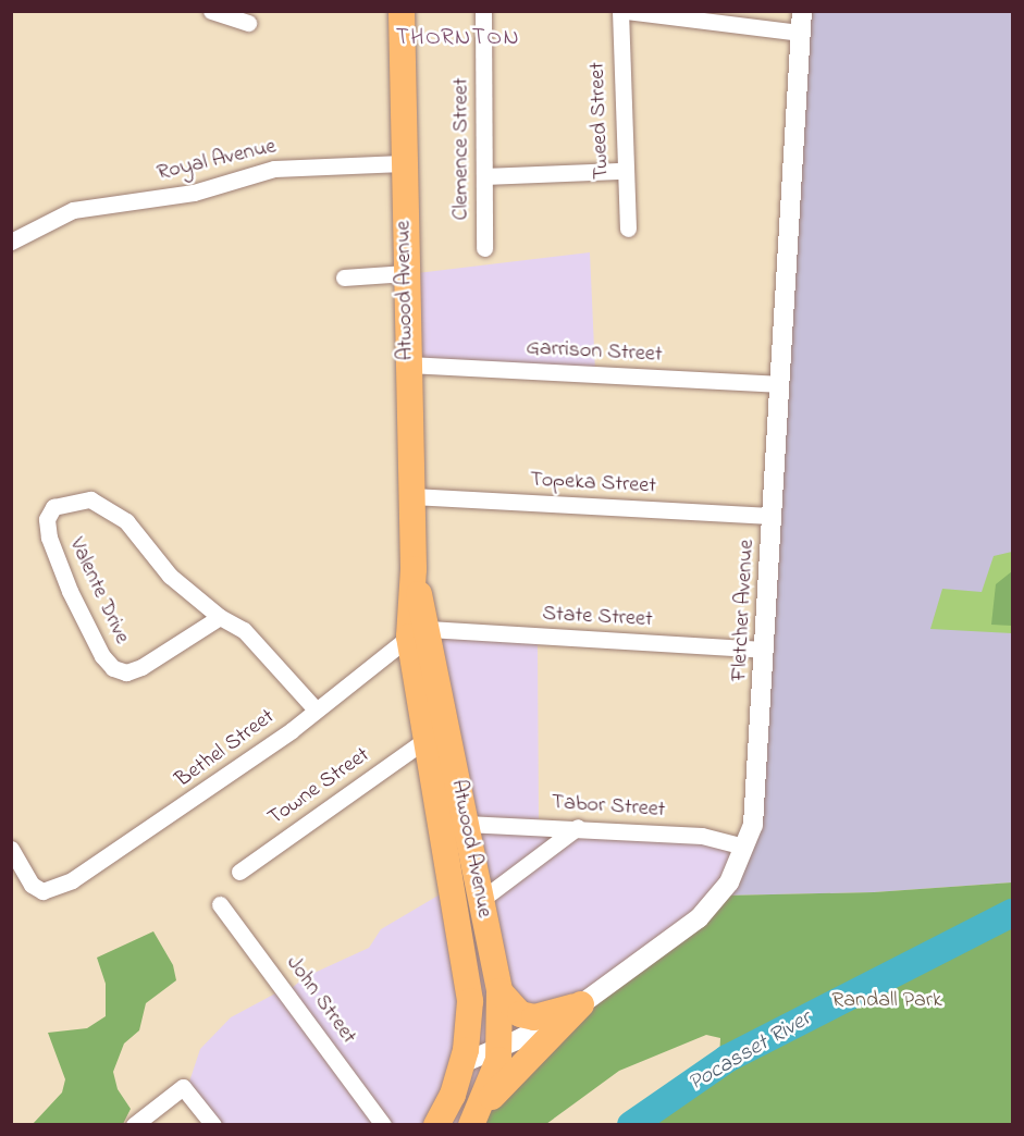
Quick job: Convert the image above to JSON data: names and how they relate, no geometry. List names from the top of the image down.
{
  "streets": {
    "main road": ["Atwood Avenue"],
    "street": [
      "Tweed Street",
      "Clemence Street",
      "Royal Avenue",
      "Garrison Street",
      "Topeka Street",
      "Valente Drive",
      "Fletcher Avenue",
      "State Street",
      "Bethel Street",
      "Towne Street",
      "Tabor Street",
      "John Street"
    ]
  },
  "crossings": [
    ["Royal Avenue", "Atwood Avenue"],
    ["Atwood Avenue", "Garrison Street"],
    ["Atwood Avenue", "Topeka Street"],
    ["Atwood Avenue", "Fletcher Avenue"],
    ["Atwood Avenue", "State Street"],
    ["Atwood Avenue", "Bethel Street"],
    ["Atwood Avenue", "Towne Street"],
    ["Atwood Avenue", "Tabor Street"],
    ["Garrison Street", "Fletcher Avenue"],
    ["Topeka Street", "Fletcher Avenue"],
    ["Valente Drive", "Bethel Street"],
    ["Fletcher Avenue", "State Street"],
    ["Fletcher Avenue", "Tabor Street"],
    ["State Street", "Bethel Street"]
  ],
  "districts": ["THORNTON"],
  "water": ["Pocasset River"],
  "parks": ["Randall Park"]
}
